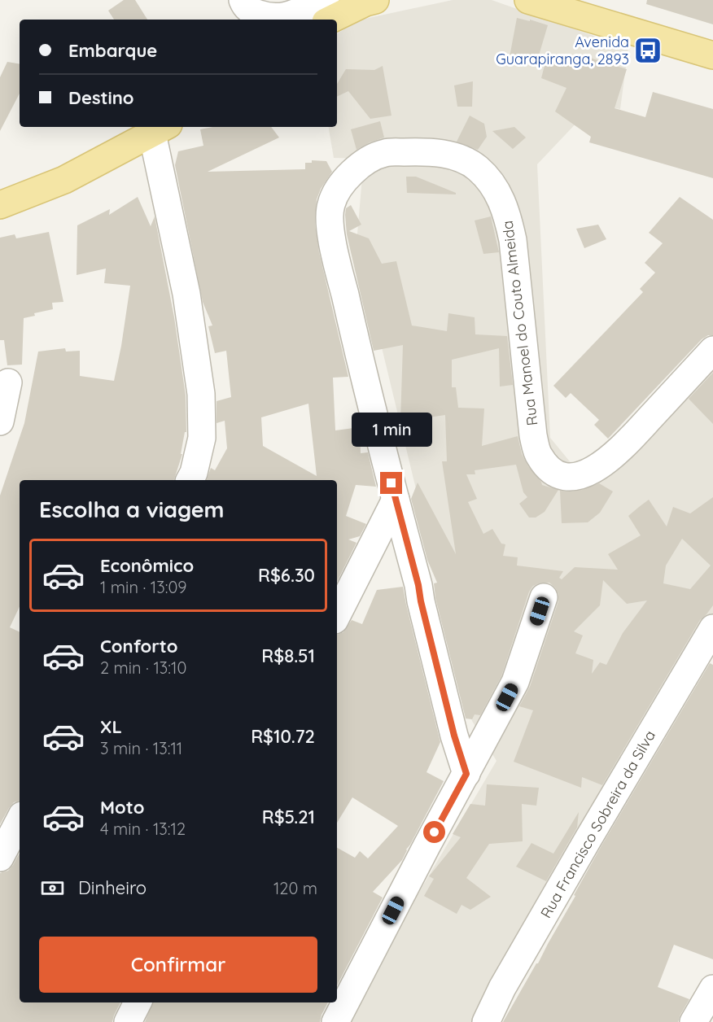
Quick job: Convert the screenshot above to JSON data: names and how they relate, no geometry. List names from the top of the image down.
{
  "streets": {
    "street": ["Rua Manoel do Couto Almeida", "Rua Francisco Sobreira da Silva"]
  },
  "places": {
    "bus stop": ["Avenida Guarapiranga, 2893"]
  },
  "page": {
    "banner": ["Embarque", "Destino"],
    "bubble": "1 min",
    "heading": "Escolha a viagem",
    "list": [
      {
        "name": "Econômico",
        "note": "1 min · 13:09",
        "value": "R$6.30"
      },
      {
        "name": "Conforto",
        "note": "2 min · 13:10",
        "value": "R$8.51"
      },
      {
        "name": "XL",
        "note": "3 min · 13:11",
        "value": "R$10.72"
      },
      {
        "name": "Moto",
        "note": "4 min · 13:12",
        "value": "R$5.21"
      }
    ],
    "pay": ["Dinheiro", "120 m"],
    "buttons": "Confirmar"
  }
}
